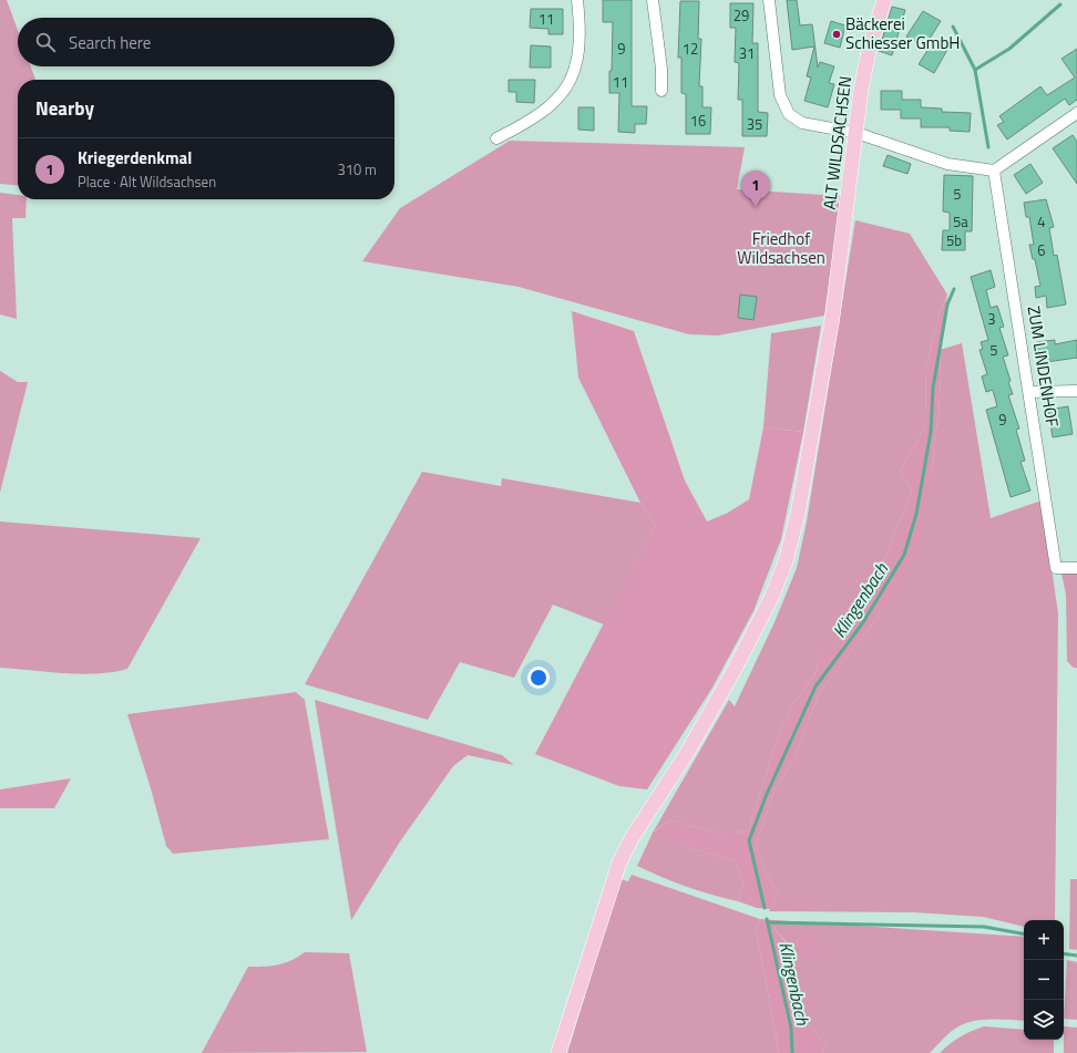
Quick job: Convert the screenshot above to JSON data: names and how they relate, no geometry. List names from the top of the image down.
{
  "streets": {
    "main road": ["ALT WILDSACHSEN"],
    "street": ["ZUM LINDENHOF"]
  },
  "water": ["Klingenbach"],
  "parks": ["Friedhof Wildsachsen"],
  "places": ["Bäckerei Schiesser GmbH"],
  "house_numbers": [
    "29",
    "11",
    "9",
    "12",
    "31",
    "11",
    "16",
    "35",
    "5",
    "5a",
    "4",
    "5b",
    "6",
    "3",
    "5",
    "9"
  ],
  "page": {
    "search": "Search here",
    "heading": "Nearby",
    "list": [
      {
        "mark": "1",
        "name": "Kriegerdenkmal",
        "note": "Place · Alt Wildsachsen",
        "value": "310 m"
      }
    ],
    "pins": "1",
    "map_buttons": ["+", "−"]
  }
}
